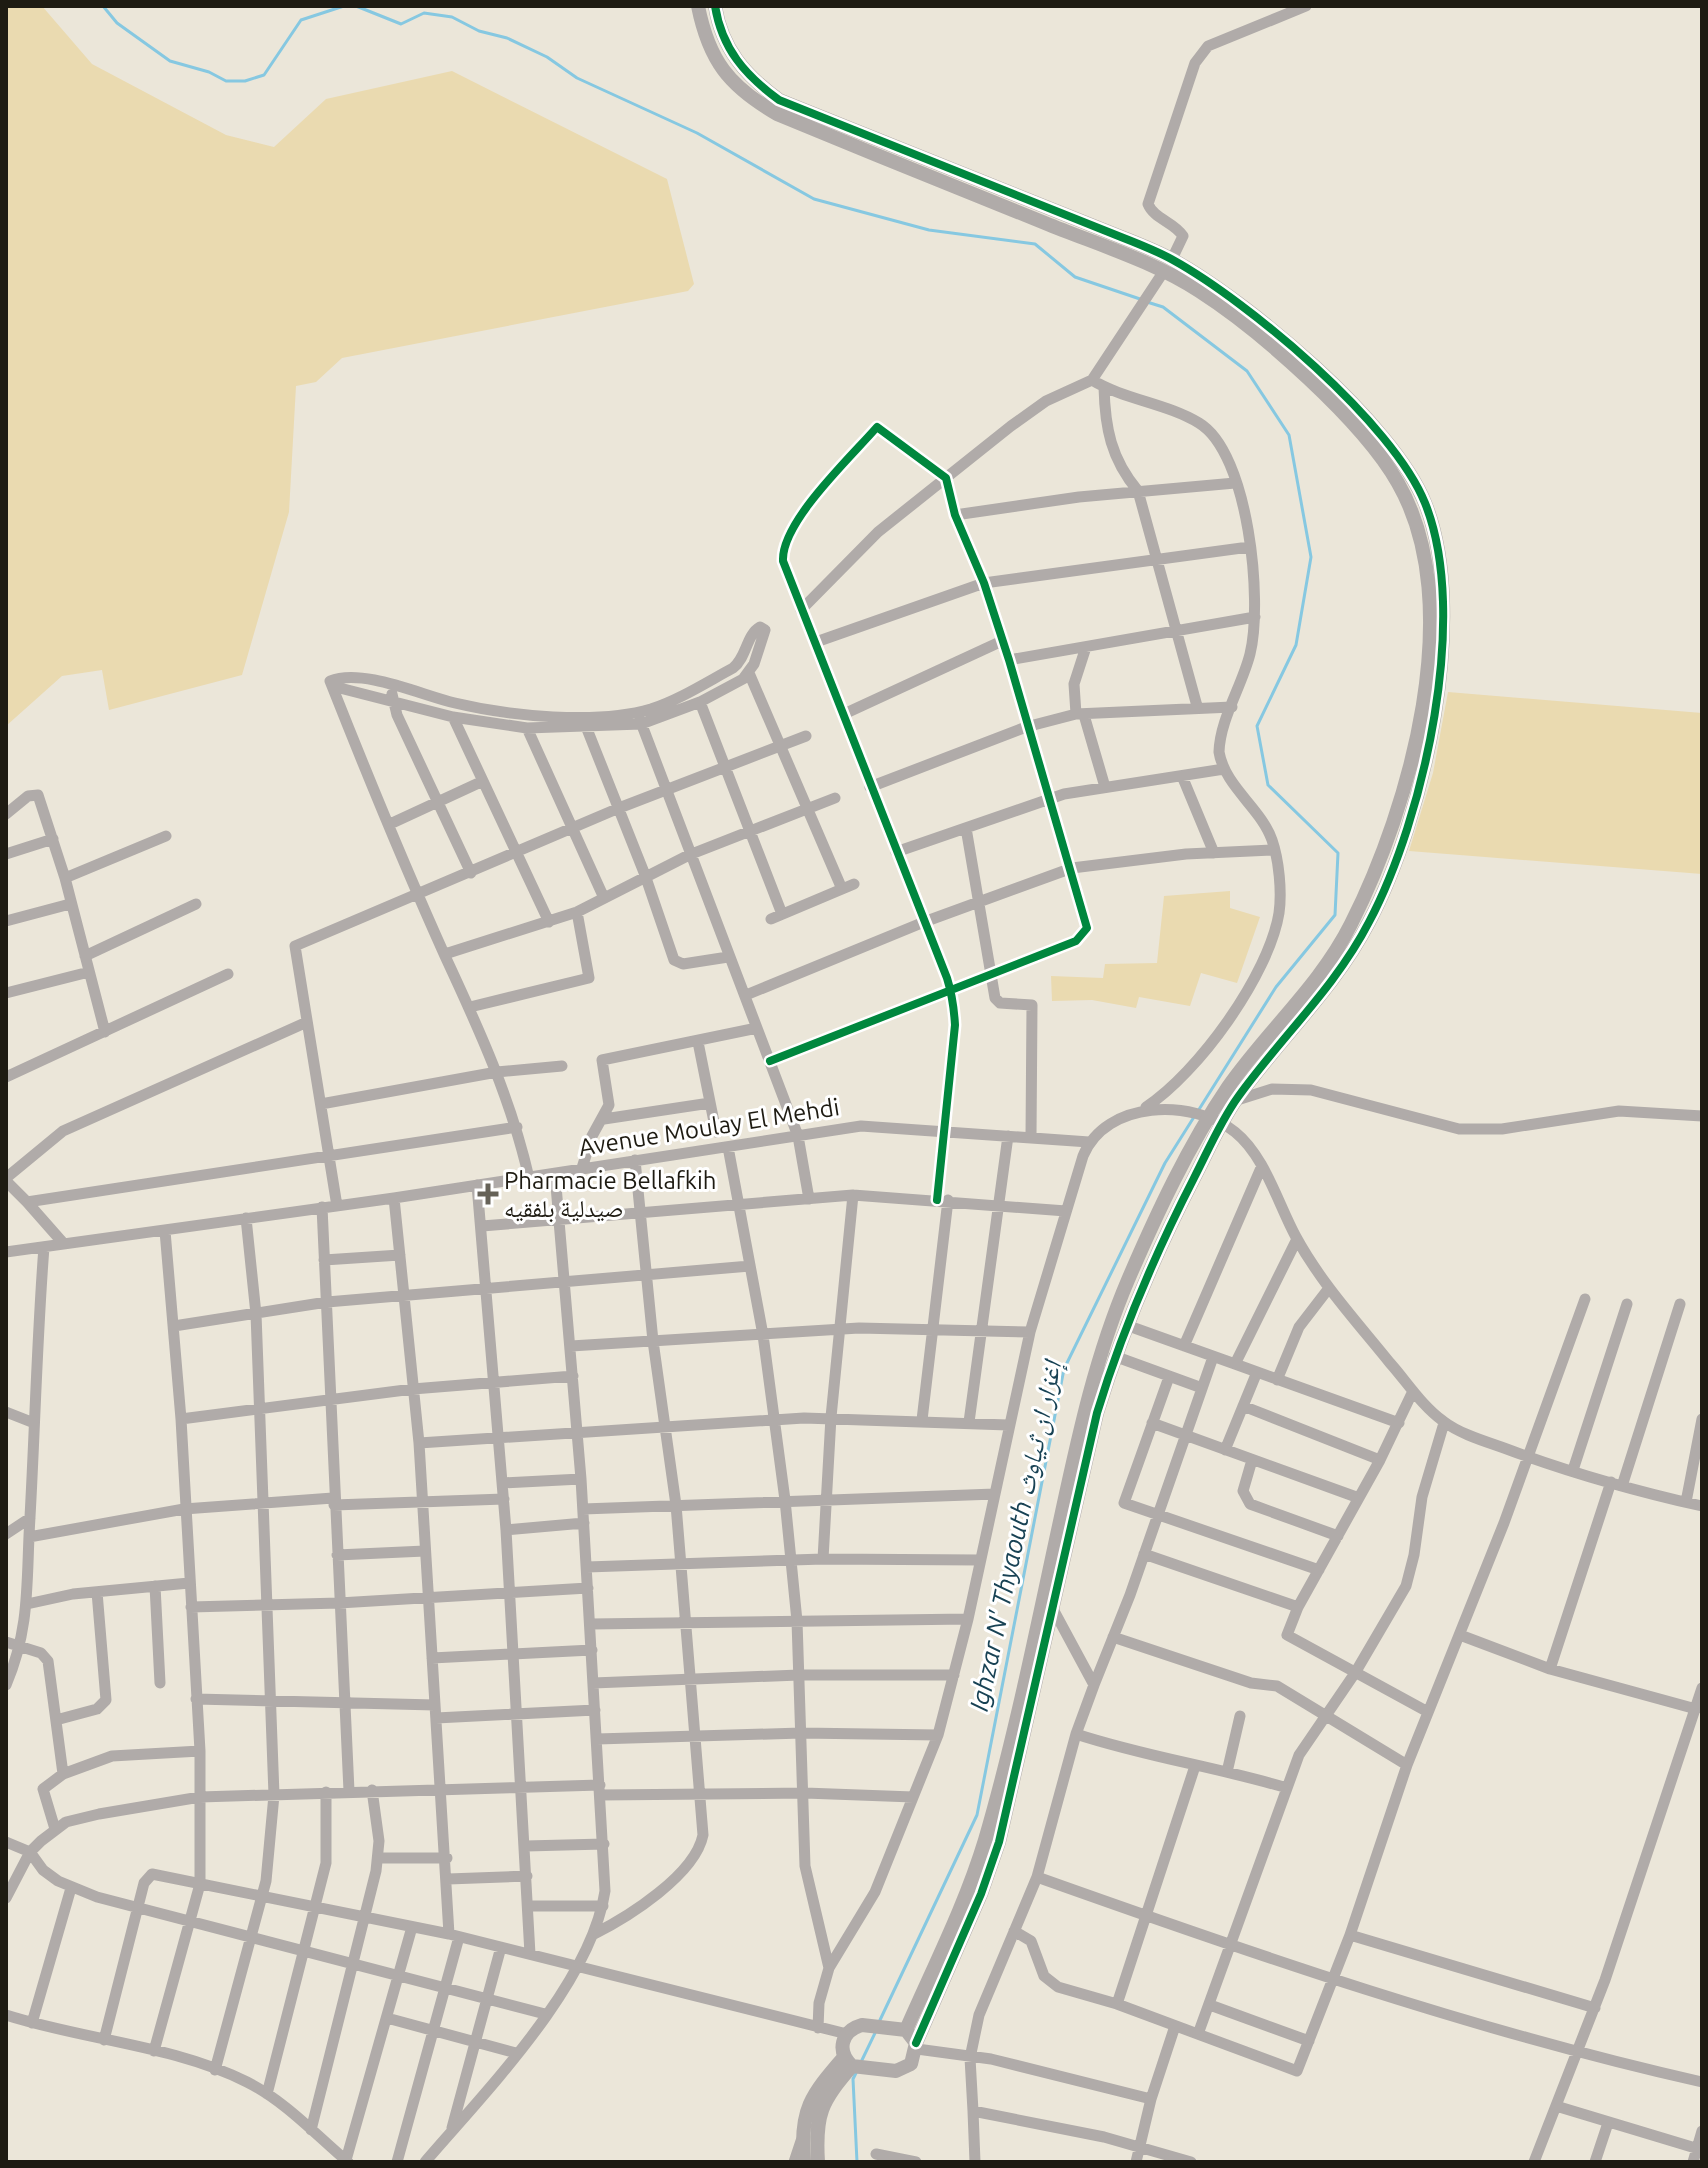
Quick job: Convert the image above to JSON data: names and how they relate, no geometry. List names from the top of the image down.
{
  "streets": {
    "street": ["Avenue Moulay El Mehdi"]
  },
  "water": ["Ighzar N' Thyaouth إغزار ان ثياوث"],
  "places": {
    "health": ["Pharmacie Bellafkih صيدلية بلفقيه"]
  }
}
